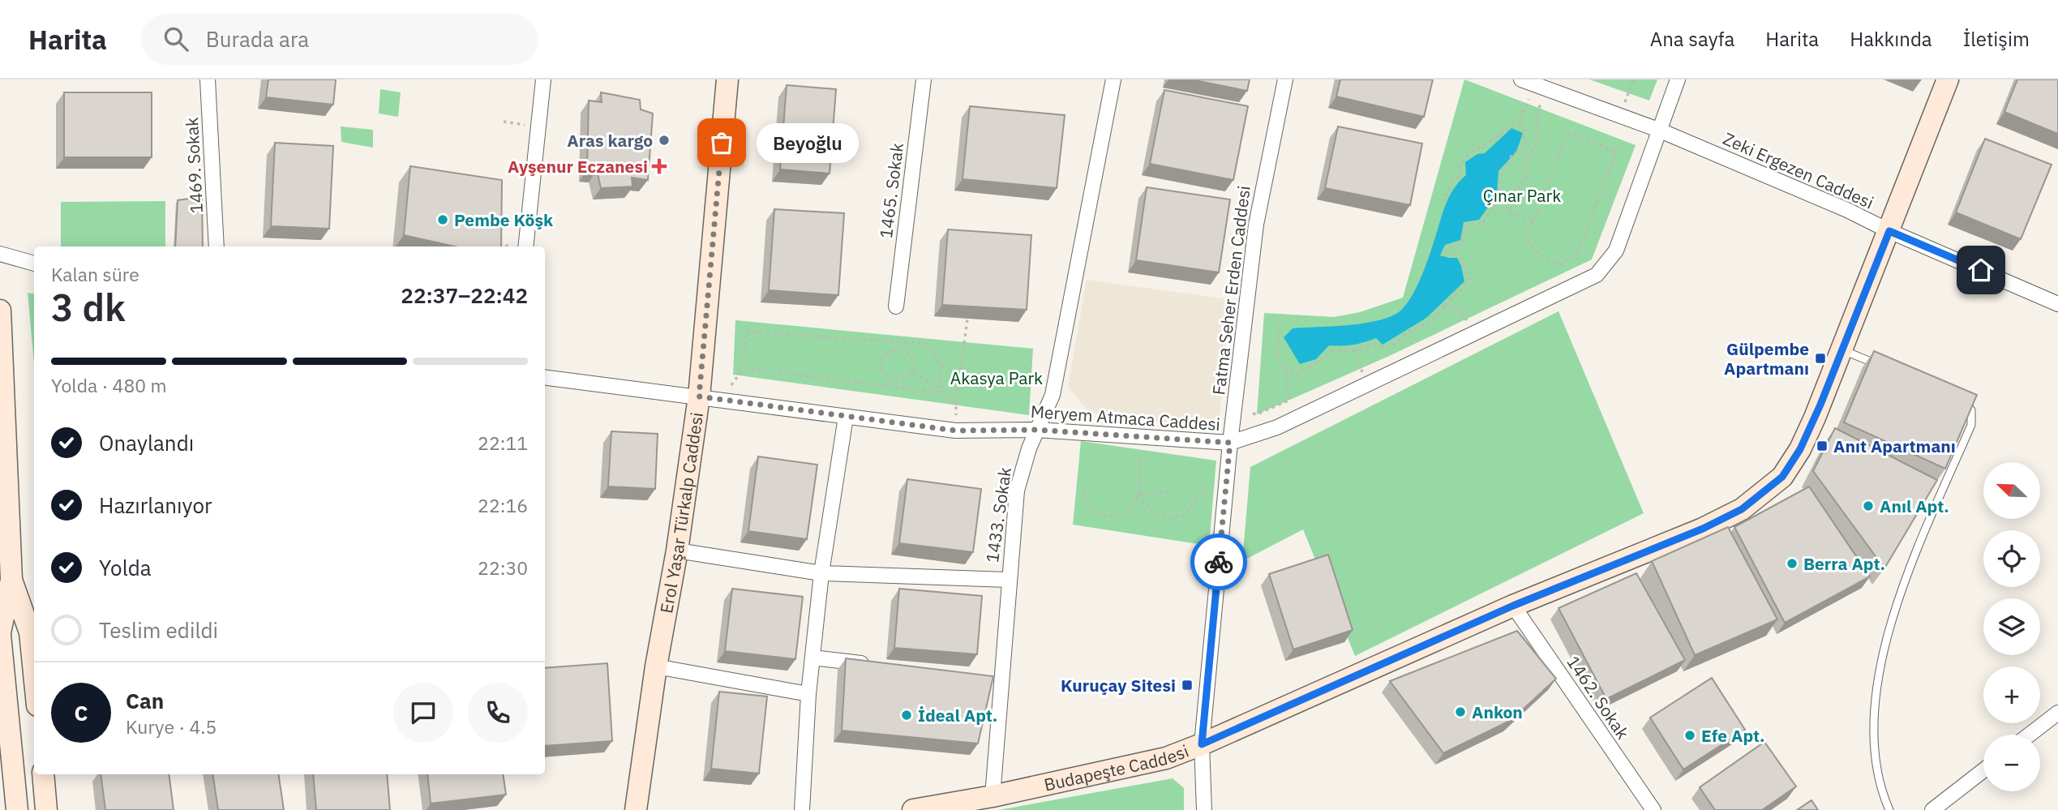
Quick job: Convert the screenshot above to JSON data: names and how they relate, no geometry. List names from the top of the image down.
{
  "streets": {
    "street": [
      "1469. Sokak",
      "Zeki Ergezen Caddesi",
      "1465. Sokak",
      "Fatma Seher Erden Caddesi",
      "Meryem Atmaca Caddesi",
      "Erol Yaşar Türkalp Caddesi",
      "1433. Sokak",
      "1462. Sokak",
      "Budapeşte Caddesi"
    ]
  },
  "crossings": [
    ["Zeki Ergezen Caddesi", "Meryem Atmaca Caddesi"],
    ["Zeki Ergezen Caddesi", "Budapeşte Caddesi"],
    ["Fatma Seher Erden Caddesi", "Meryem Atmaca Caddesi"],
    ["Fatma Seher Erden Caddesi", "Budapeşte Caddesi"],
    ["Meryem Atmaca Caddesi", "Erol Yaşar Türkalp Caddesi"],
    ["Meryem Atmaca Caddesi", "1433. Sokak"],
    ["1433. Sokak", "Budapeşte Caddesi"],
    ["1462. Sokak", "Budapeşte Caddesi"]
  ],
  "parks": ["Çınar Park", "Akasya Park"],
  "places": {
    "other": [
      "Aras kargo",
      "Beyoğlu",
      "Pembe Köşk",
      "Anıl Apt.",
      "Berra Apt.",
      "Ankon",
      "İdeal Apt.",
      "Efe Apt."
    ],
    "health": ["Ayşenur Eczanesi"],
    "transit": ["Gülpembe Apartmanı", "Anıt Apartmanı", "Kuruçay Sitesi"]
  },
  "north": "top left",
  "page": {
    "header": "Harita",
    "search": "Burada ara",
    "nav": [
      "Ana sayfa",
      "Harita",
      "Hakkında",
      "İletişim"
    ],
    "bubble": "Beyoğlu",
    "heading": ["3 dk", "Kalan süre", "22:37–22:42"],
    "panel": ["Can", "Kurye · 4.5"],
    "bar": "Yolda · 480 m",
    "list": [
      ["Onaylandı", "22:11"],
      ["Hazırlanıyor", "22:16"],
      ["Yolda", "22:30"],
      "Teslim edildi"
    ],
    "map_buttons": ["+", "−"],
    "round": "C"
  }
}
